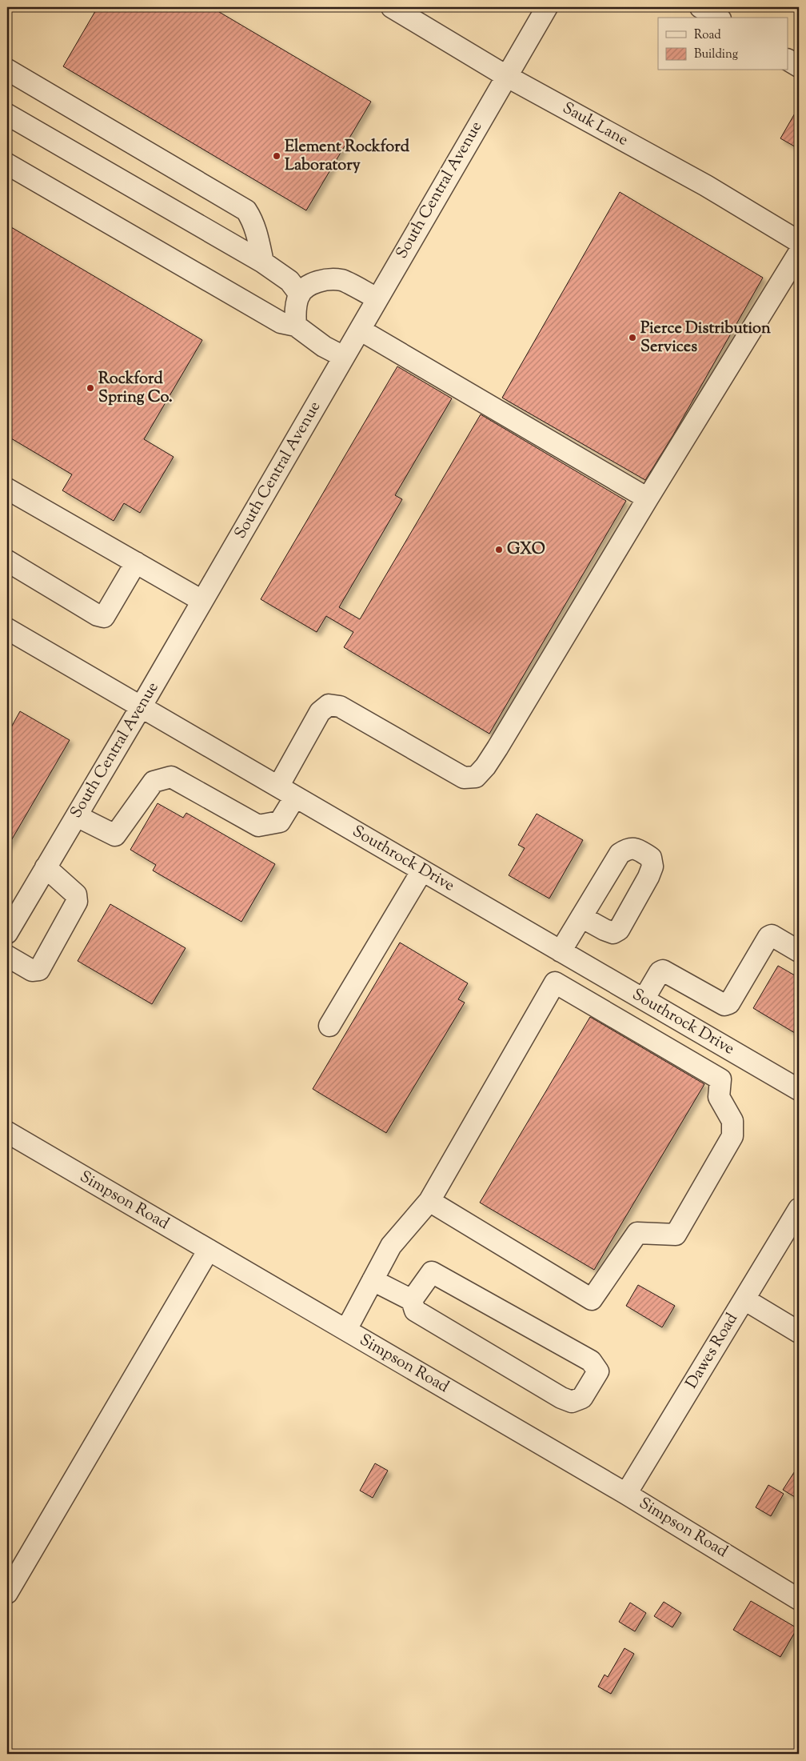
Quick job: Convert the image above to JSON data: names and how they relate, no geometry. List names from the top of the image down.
{
  "streets": {
    "street": [
      "Sauk Lane",
      "South Central Avenue",
      "Southrock Drive",
      "Simpson Road",
      "Dawes Road"
    ]
  },
  "crossings": [
    ["Sauk Lane", "South Central Avenue"],
    ["South Central Avenue", "Southrock Drive"],
    ["Simpson Road", "Dawes Road"]
  ],
  "places": [
    "Element Rockford Laboratory",
    "Pierce Distribution Services",
    "Rockford Spring Co.",
    "GXO"
  ],
  "legend": ["Road", "Building"]
}
